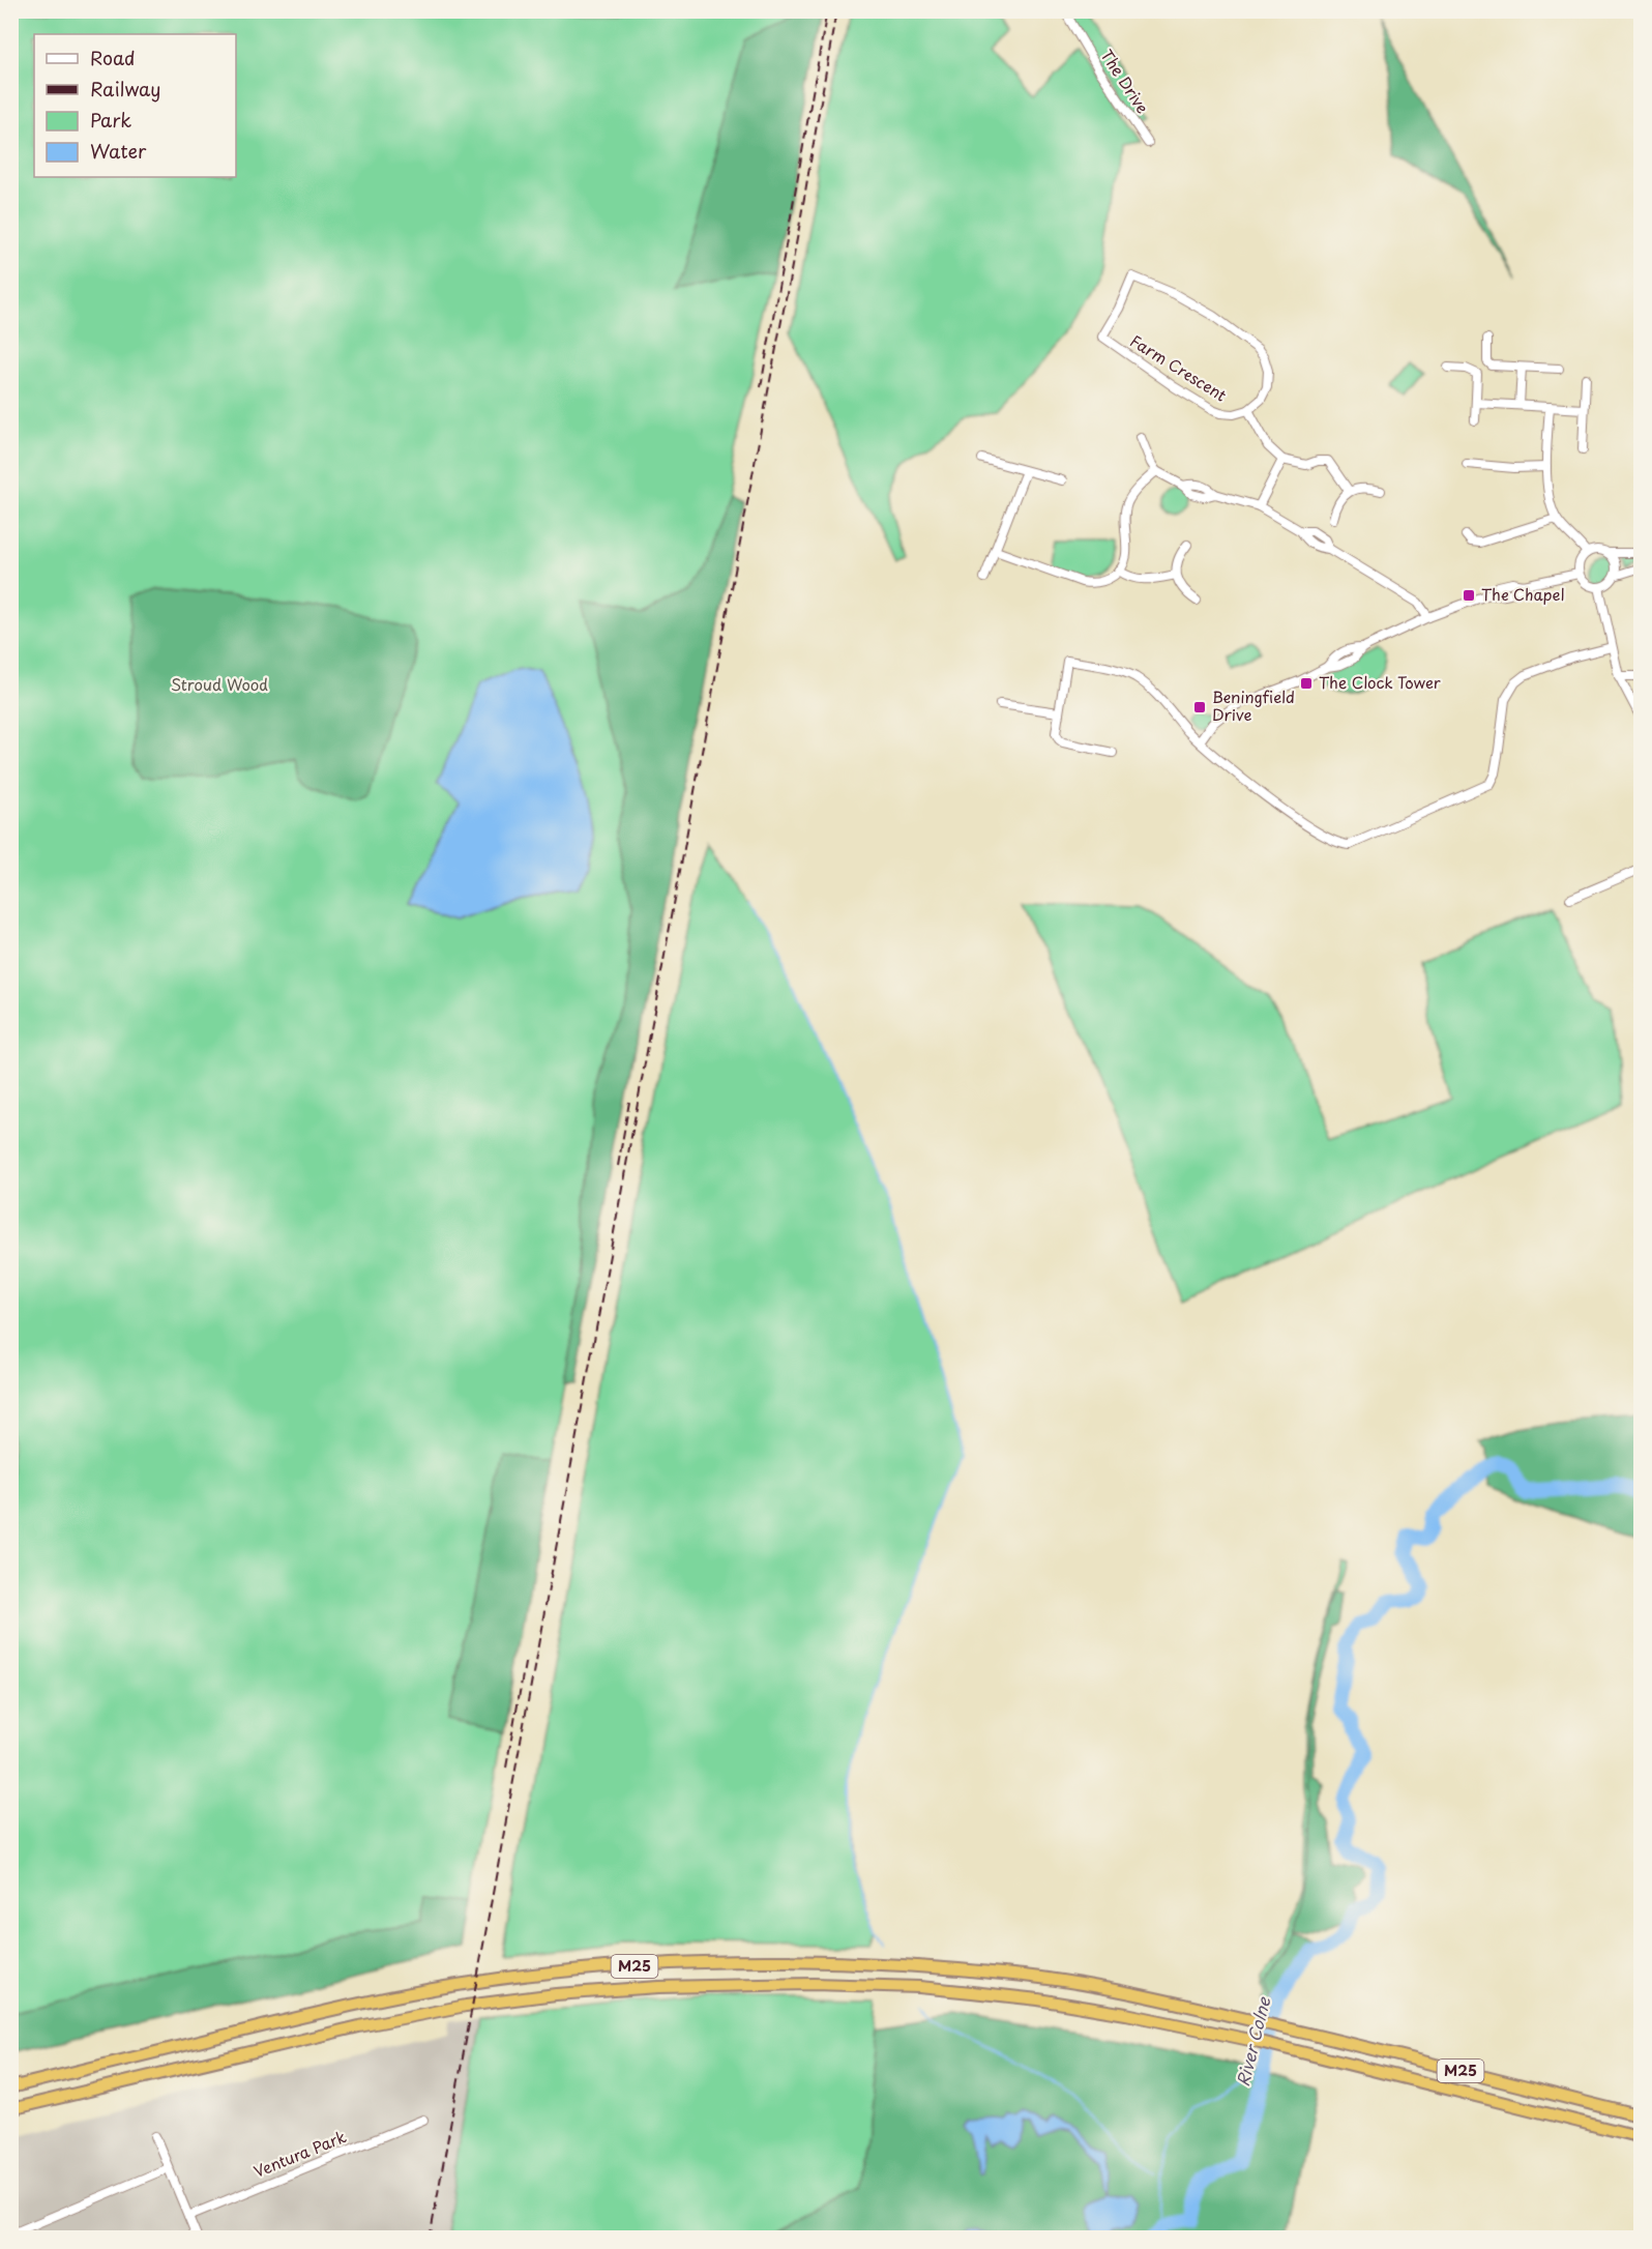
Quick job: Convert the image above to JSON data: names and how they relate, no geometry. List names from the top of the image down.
{
  "streets": {
    "highway": ["M25"],
    "street": ["The Drive", "Farm Crescent", "Ventura Park"]
  },
  "water": ["River Colne"],
  "parks": ["Stroud Wood"],
  "places": {
    "transit": ["The Chapel", "The Clock Tower", "Beningfield Drive"]
  },
  "legend": [
    "Road",
    "Railway",
    "Park",
    "Water"
  ]
}
